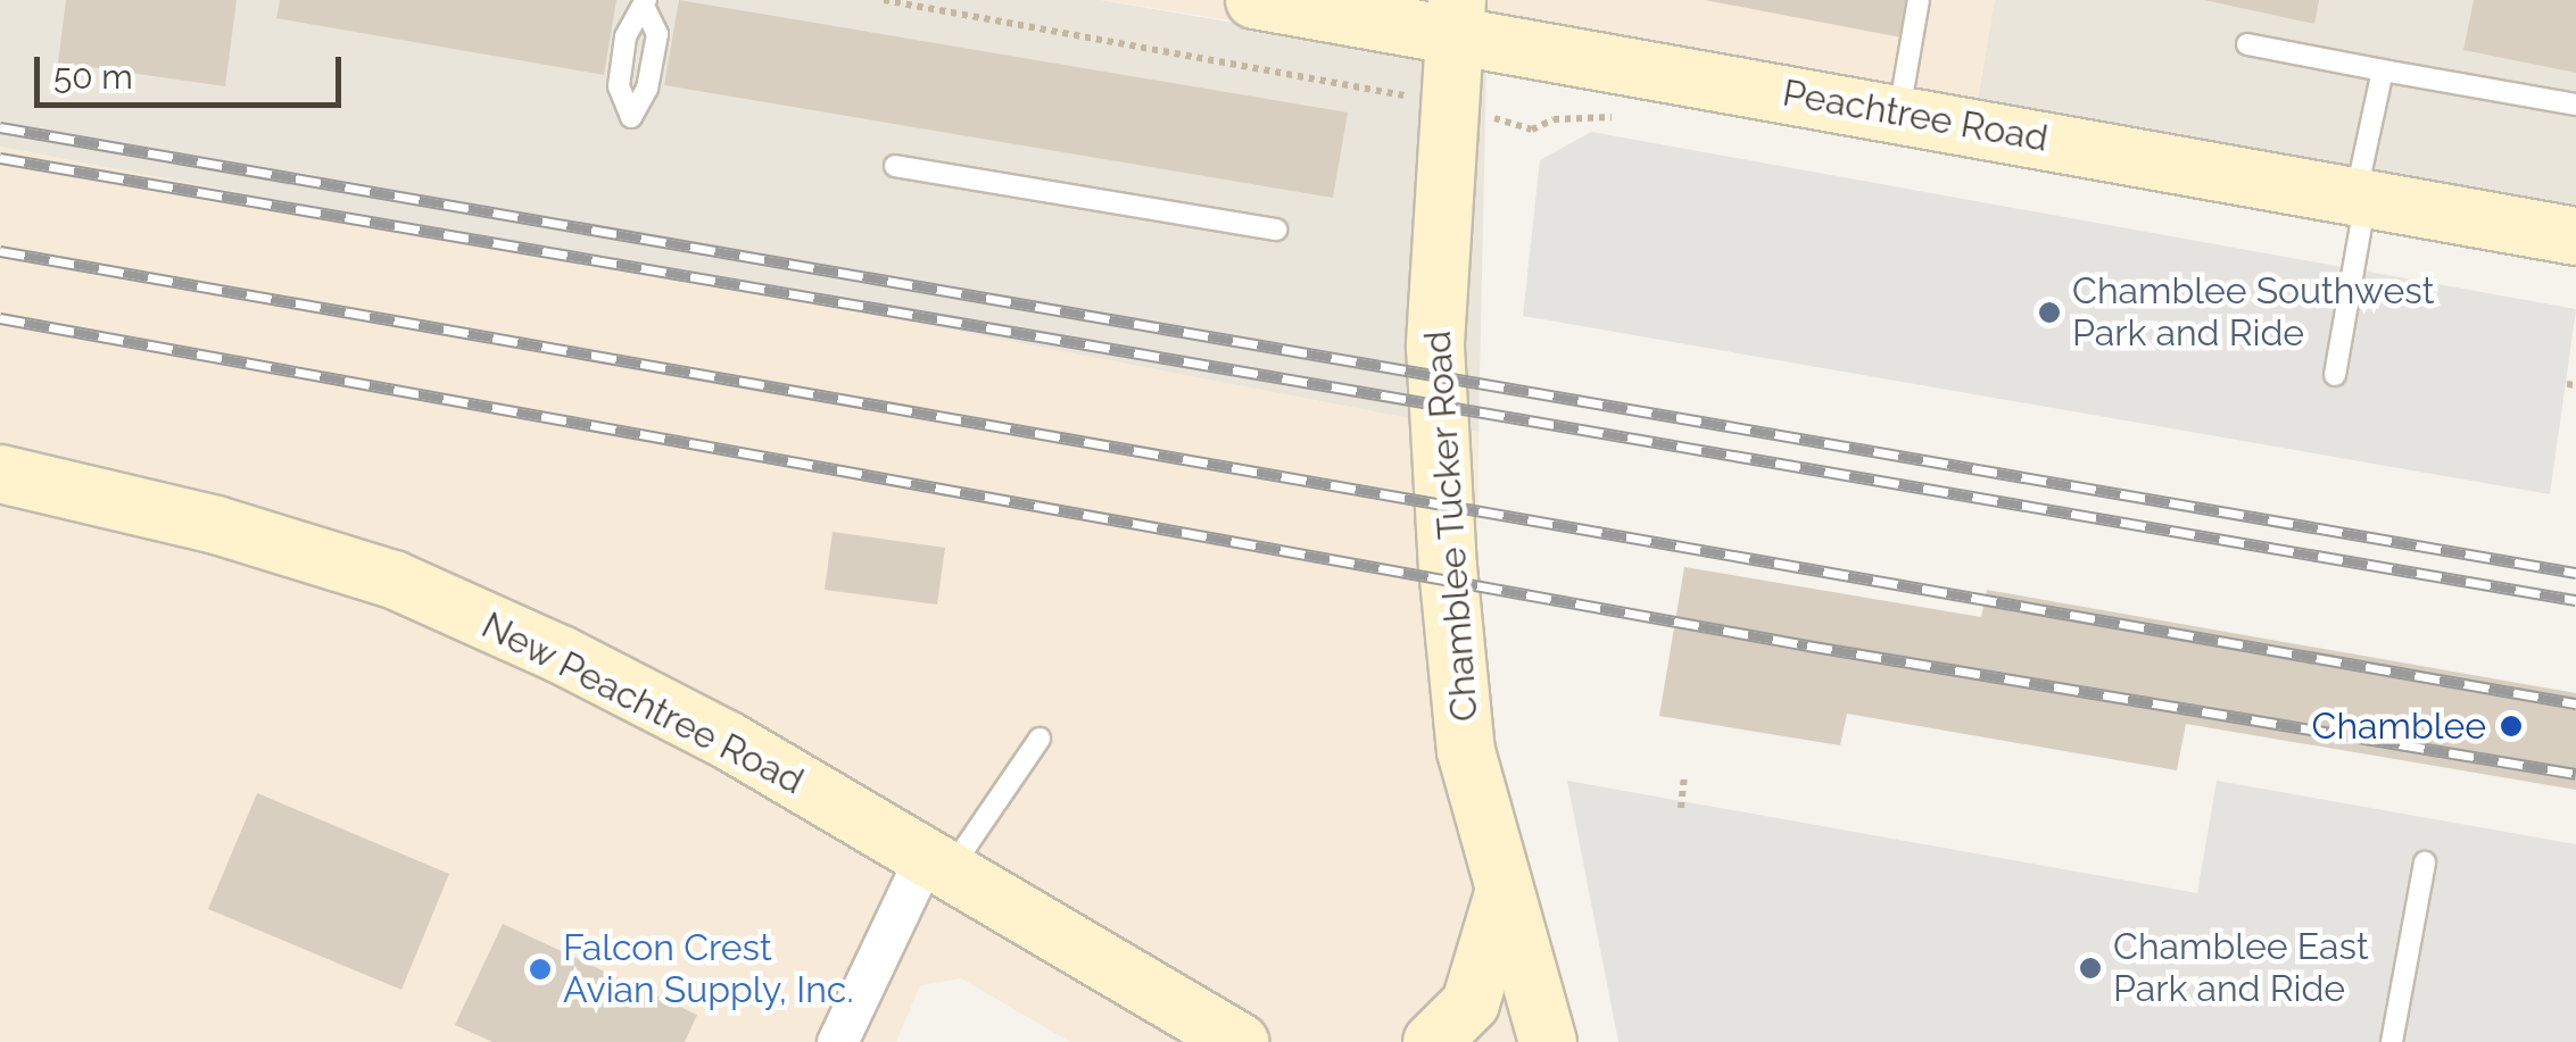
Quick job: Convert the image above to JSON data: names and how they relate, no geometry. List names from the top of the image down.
{
  "streets": {
    "street": ["Peachtree Road", "Chamblee Tucker Road", "New Peachtree Road"]
  },
  "crossings": [
    ["Peachtree Road", "Chamblee Tucker Road"]
  ],
  "places": [
    "Chamblee Southwest Park and Ride",
    "Chamblee",
    "Chamblee East Park and Ride",
    "Falcon Crest Avian Supply, Inc."
  ],
  "scale_bar": "50 m"
}
